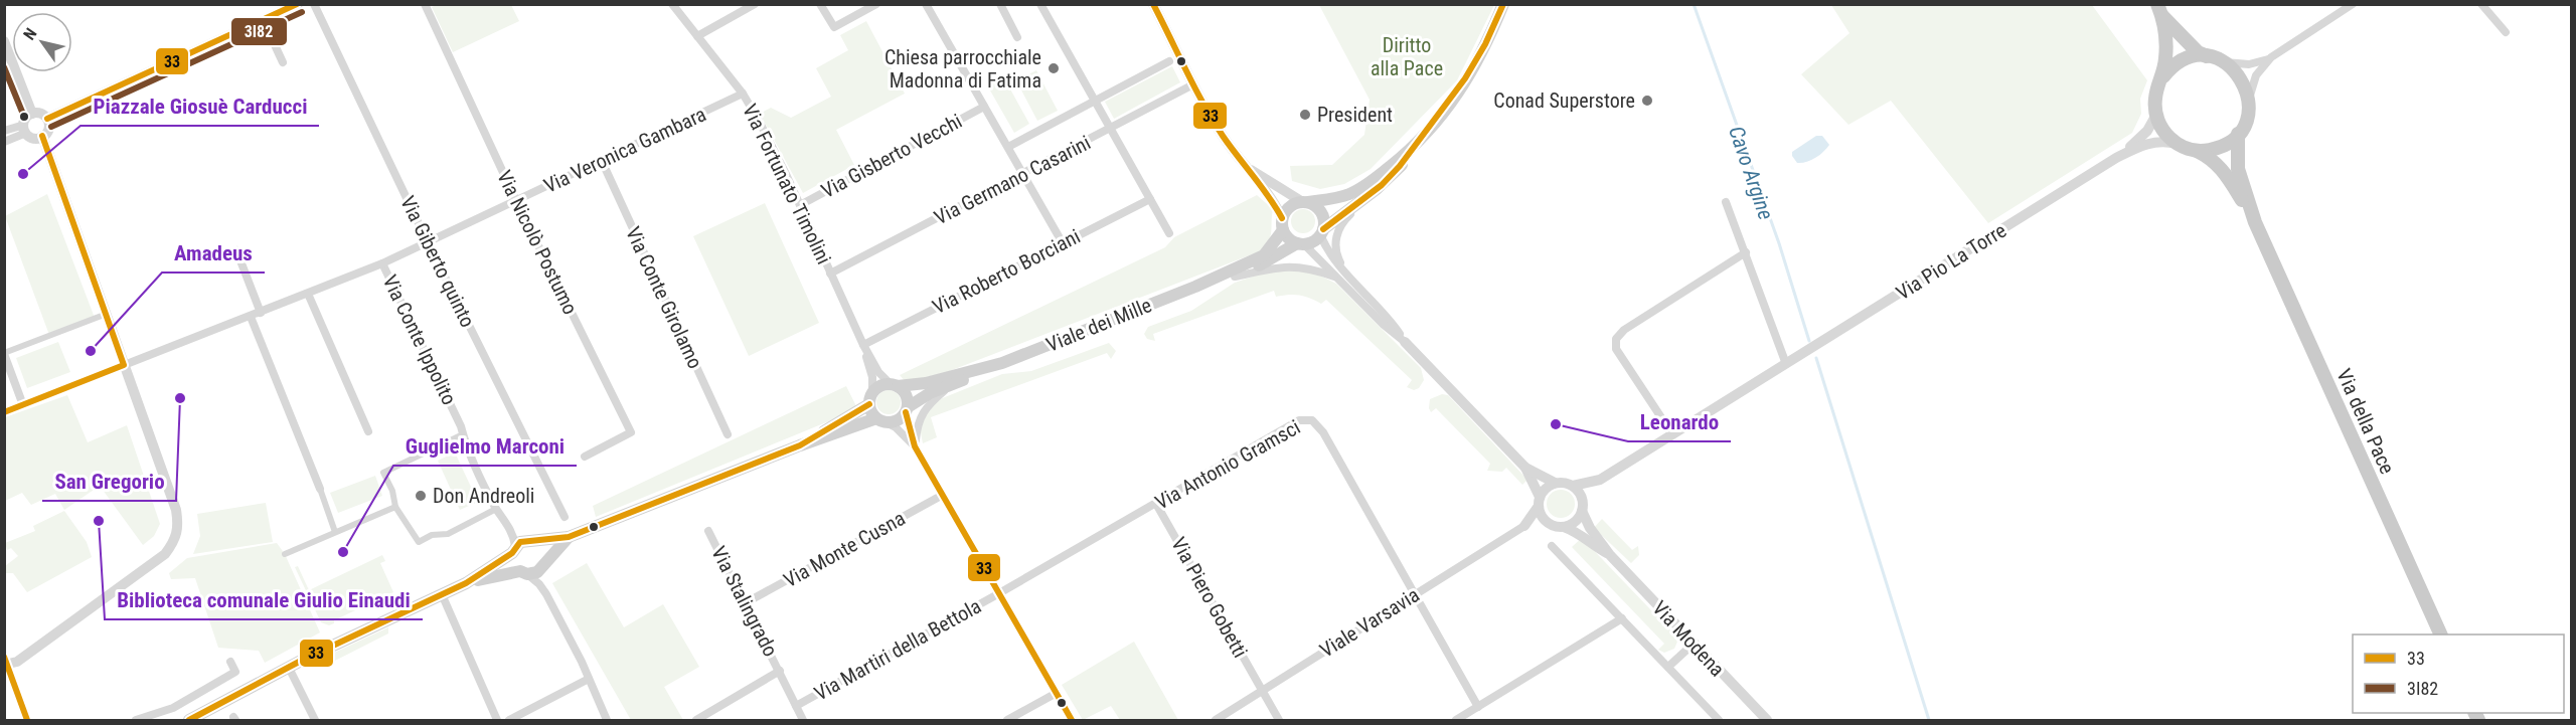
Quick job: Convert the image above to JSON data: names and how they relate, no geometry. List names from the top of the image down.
{
  "streets": {
    "main road": ["Viale dei Mille", "Via della Pace"],
    "street": [
      "Via Veronica Gambara",
      "Via Gisberto Vecchi",
      "Via Germano Casarini",
      "Via Fortunato Timolini",
      "Via Nicolò Postumo",
      "Via Giberto quinto",
      "Via Pio La Torre",
      "Via Roberto Borciani",
      "Via Conte Girolamo",
      "Via Conte Ippolito",
      "Via Antonio Gramsci",
      "Via Monte Cusna",
      "Via Piero Gobetti",
      "Via Stalingrado",
      "Viale Varsavia",
      "Via Modena",
      "Via Martiri della Bettola"
    ]
  },
  "crossings": [
    ["Via Veronica Gambara", "Via Fortunato Timolini"],
    ["Via Veronica Gambara", "Via Nicolò Postumo"],
    ["Via Veronica Gambara", "Via Giberto quinto"],
    ["Via Veronica Gambara", "Via Conte Girolamo"],
    ["Via Veronica Gambara", "Via Conte Ippolito"],
    ["Via Gisberto Vecchi", "Via Fortunato Timolini"],
    ["Via Germano Casarini", "Via Fortunato Timolini"],
    ["Via Fortunato Timolini", "Via Roberto Borciani"],
    ["Via Fortunato Timolini", "Viale dei Mille"],
    ["Via Pio La Torre", "Via della Pace"],
    ["Via Pio La Torre", "Viale Varsavia"],
    ["Via Pio La Torre", "Via Modena"],
    ["Viale dei Mille", "Via Conte Ippolito"],
    ["Via Antonio Gramsci", "Via Piero Gobetti"],
    ["Via Antonio Gramsci", "Viale Varsavia"],
    ["Via Antonio Gramsci", "Via Martiri della Bettola"],
    ["Via Monte Cusna", "Via Stalingrado"],
    ["Via Piero Gobetti", "Viale Varsavia"],
    ["Via Stalingrado", "Via Martiri della Bettola"],
    ["Viale Varsavia", "Via Modena"]
  ],
  "water": ["Cavo Argine"],
  "parks": ["Diritto alla Pace"],
  "places": [
    "Chiesa parrocchiale Madonna di Fatima",
    "Conad Superstore",
    "President",
    "Piazzale Giosuè Carducci",
    "Amadeus",
    "San Gregorio",
    "Leonardo",
    "Don Andreoli",
    "Biblioteca comunale Giulio Einaudi",
    "Guglielmo Marconi"
  ],
  "lines": ["transit line 33", "transit line 3I82"],
  "legend": ["33", "3I82"],
  "north": "top left"
}
